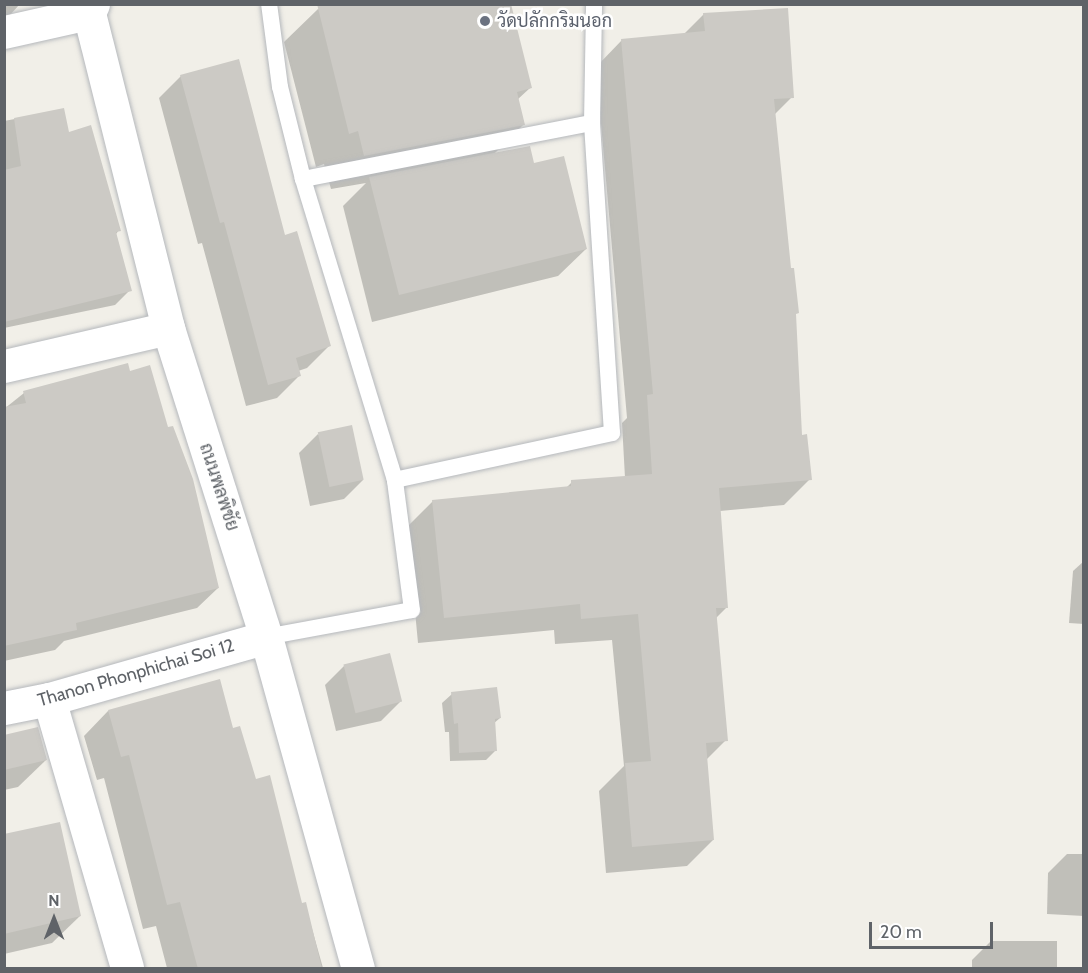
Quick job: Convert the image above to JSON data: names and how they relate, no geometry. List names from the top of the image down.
{
  "streets": {
    "street": ["ถนนพลพิชัย", "Thanon Phonphichai Soi 12"]
  },
  "crossings": [
    ["ถนนพลพิชัย", "Thanon Phonphichai Soi 12"]
  ],
  "places": ["วัดปลักกริมนอก"],
  "scale_bar": "20 m",
  "north": "top"
}
